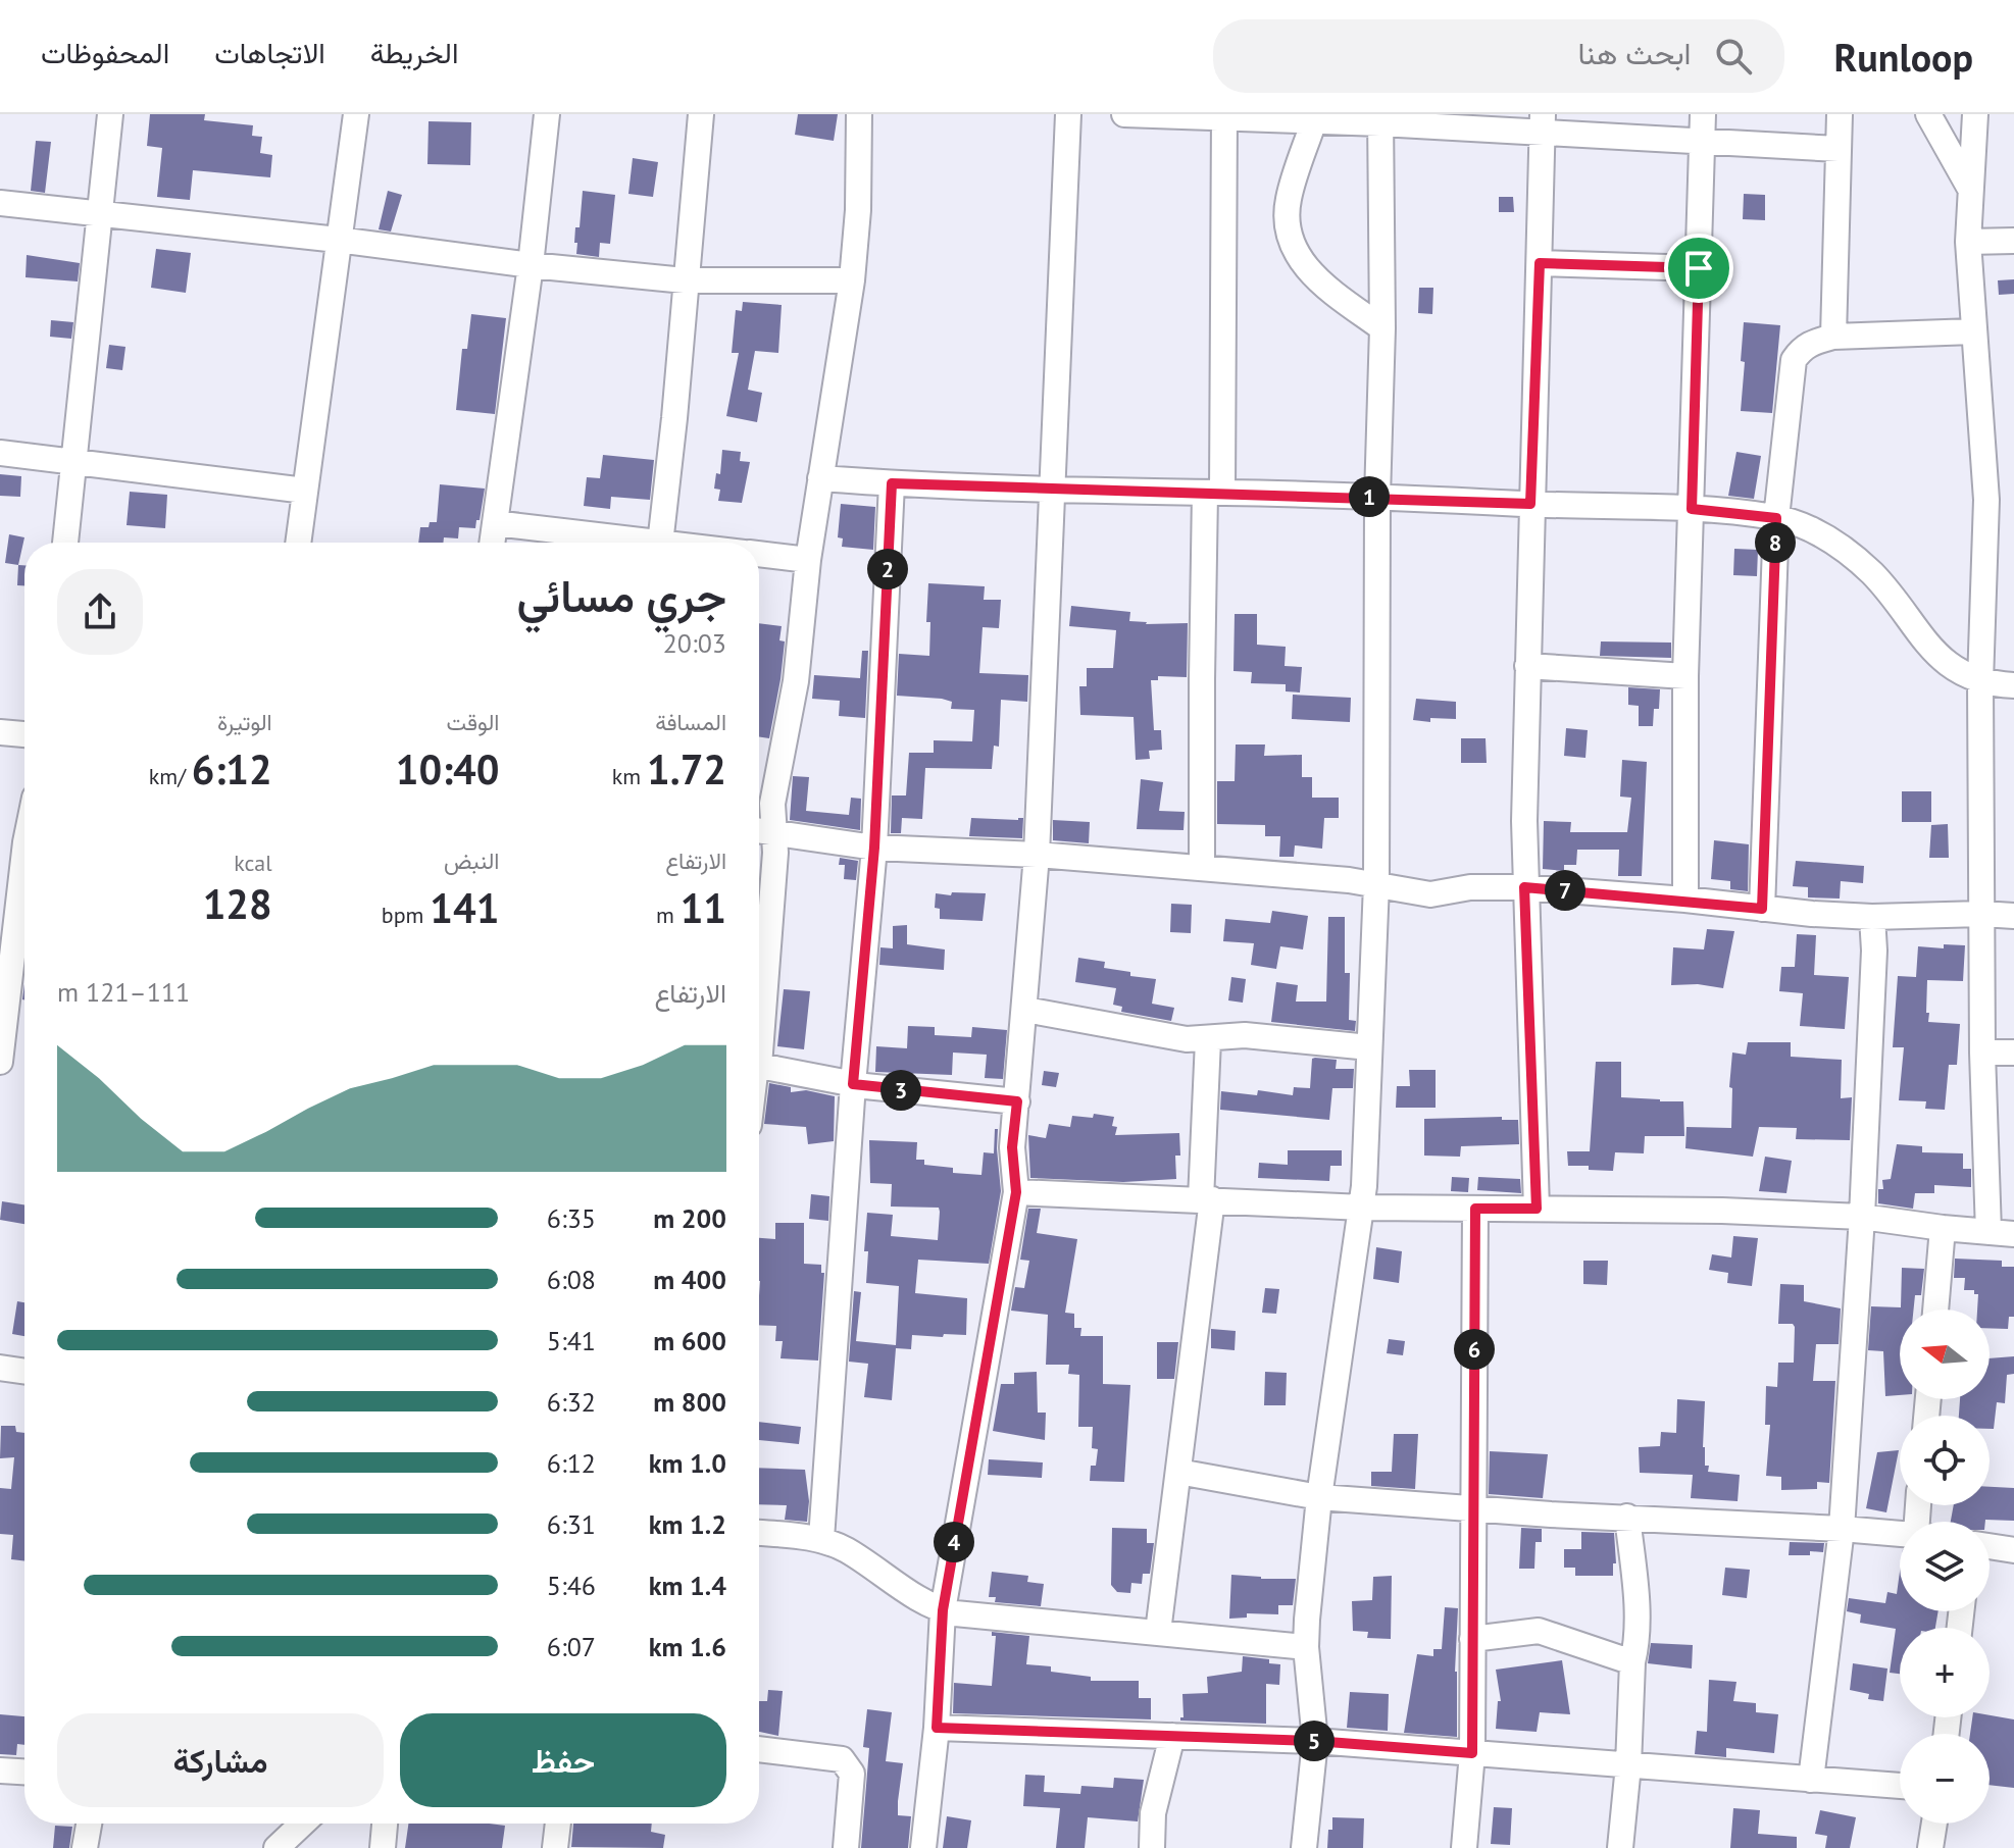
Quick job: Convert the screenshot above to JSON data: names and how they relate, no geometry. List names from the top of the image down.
{
  "north": "left",
  "page": {
    "header": "Runloop",
    "search": "ابحث هنا",
    "nav": ["الخريطة", "الاتجاهات", "المحفوظات"],
    "pins": [
      "1",
      "8",
      "2",
      "7",
      "3",
      "6",
      "4",
      "5"
    ],
    "heading": ["جري مسائي", "20:03"],
    "stats": [
      ["المسافة", "1.72 km"],
      ["الوقت", "10:40"],
      ["الوتيرة", "6:12 /km"],
      ["الارتفاع", "11 m"],
      ["النبض", "141 bpm"],
      ["kcal", "128"]
    ],
    "chart": ["الارتفاع", "111–121 m"],
    "list": [
      {
        "name": "200 m",
        "note": "6:35"
      },
      {
        "name": "400 m",
        "note": "6:08"
      },
      {
        "name": "600 m",
        "note": "5:41"
      },
      {
        "name": "800 m",
        "note": "6:32"
      },
      {
        "name": "1.0 km",
        "note": "6:12"
      },
      {
        "name": "1.2 km",
        "note": "6:31"
      },
      {
        "name": "1.4 km",
        "note": "5:46"
      },
      {
        "name": "1.6 km",
        "note": "6:07"
      }
    ],
    "map_buttons": ["+", "−"],
    "buttons": ["حفظ", "مشاركة"]
  }
}
